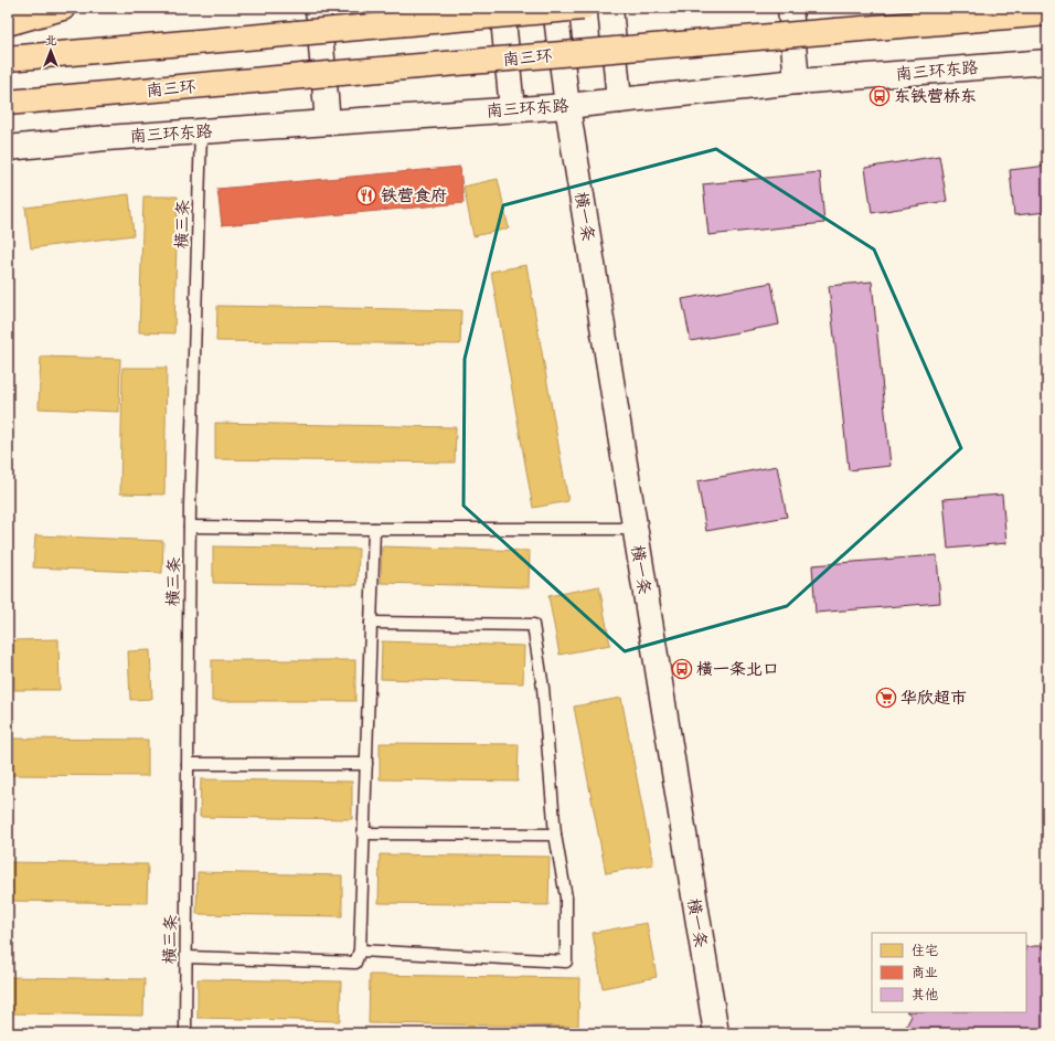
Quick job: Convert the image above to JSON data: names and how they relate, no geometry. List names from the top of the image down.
{
  "streets": {
    "highway": ["南三环"],
    "street": ["南三环东路", "横一条"],
    "lane": ["横三条"]
  },
  "crossings": [
    ["南三环东路", "横一条"],
    ["南三环东路", "横三条"]
  ],
  "places": {
    "bus stop": ["东铁营桥东", "横一条北口"],
    "restaurant": ["铁营食府"],
    "supermarket": ["华欣超市"]
  },
  "legend": ["住宅", "商业", "其他"],
  "north": "top"
}
